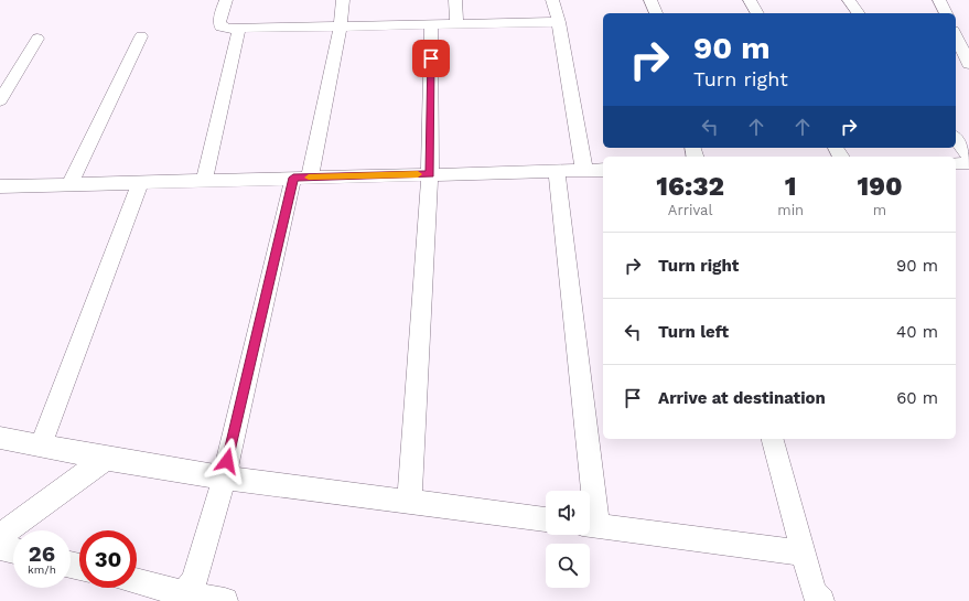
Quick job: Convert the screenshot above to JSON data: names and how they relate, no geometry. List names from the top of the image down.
{
  "page": {
    "turn": ["90 m", "Turn right"],
    "eta": [
      "16:32",
      "Arrival",
      "1",
      "min",
      "190",
      "m"
    ],
    "list": [
      {
        "name": "Turn right",
        "value": "90 m"
      },
      {
        "name": "Turn left",
        "value": "40 m"
      },
      {
        "name": "Arrive at destination",
        "value": "60 m"
      }
    ],
    "speed": "26 km/h",
    "limit": "30"
  }
}
